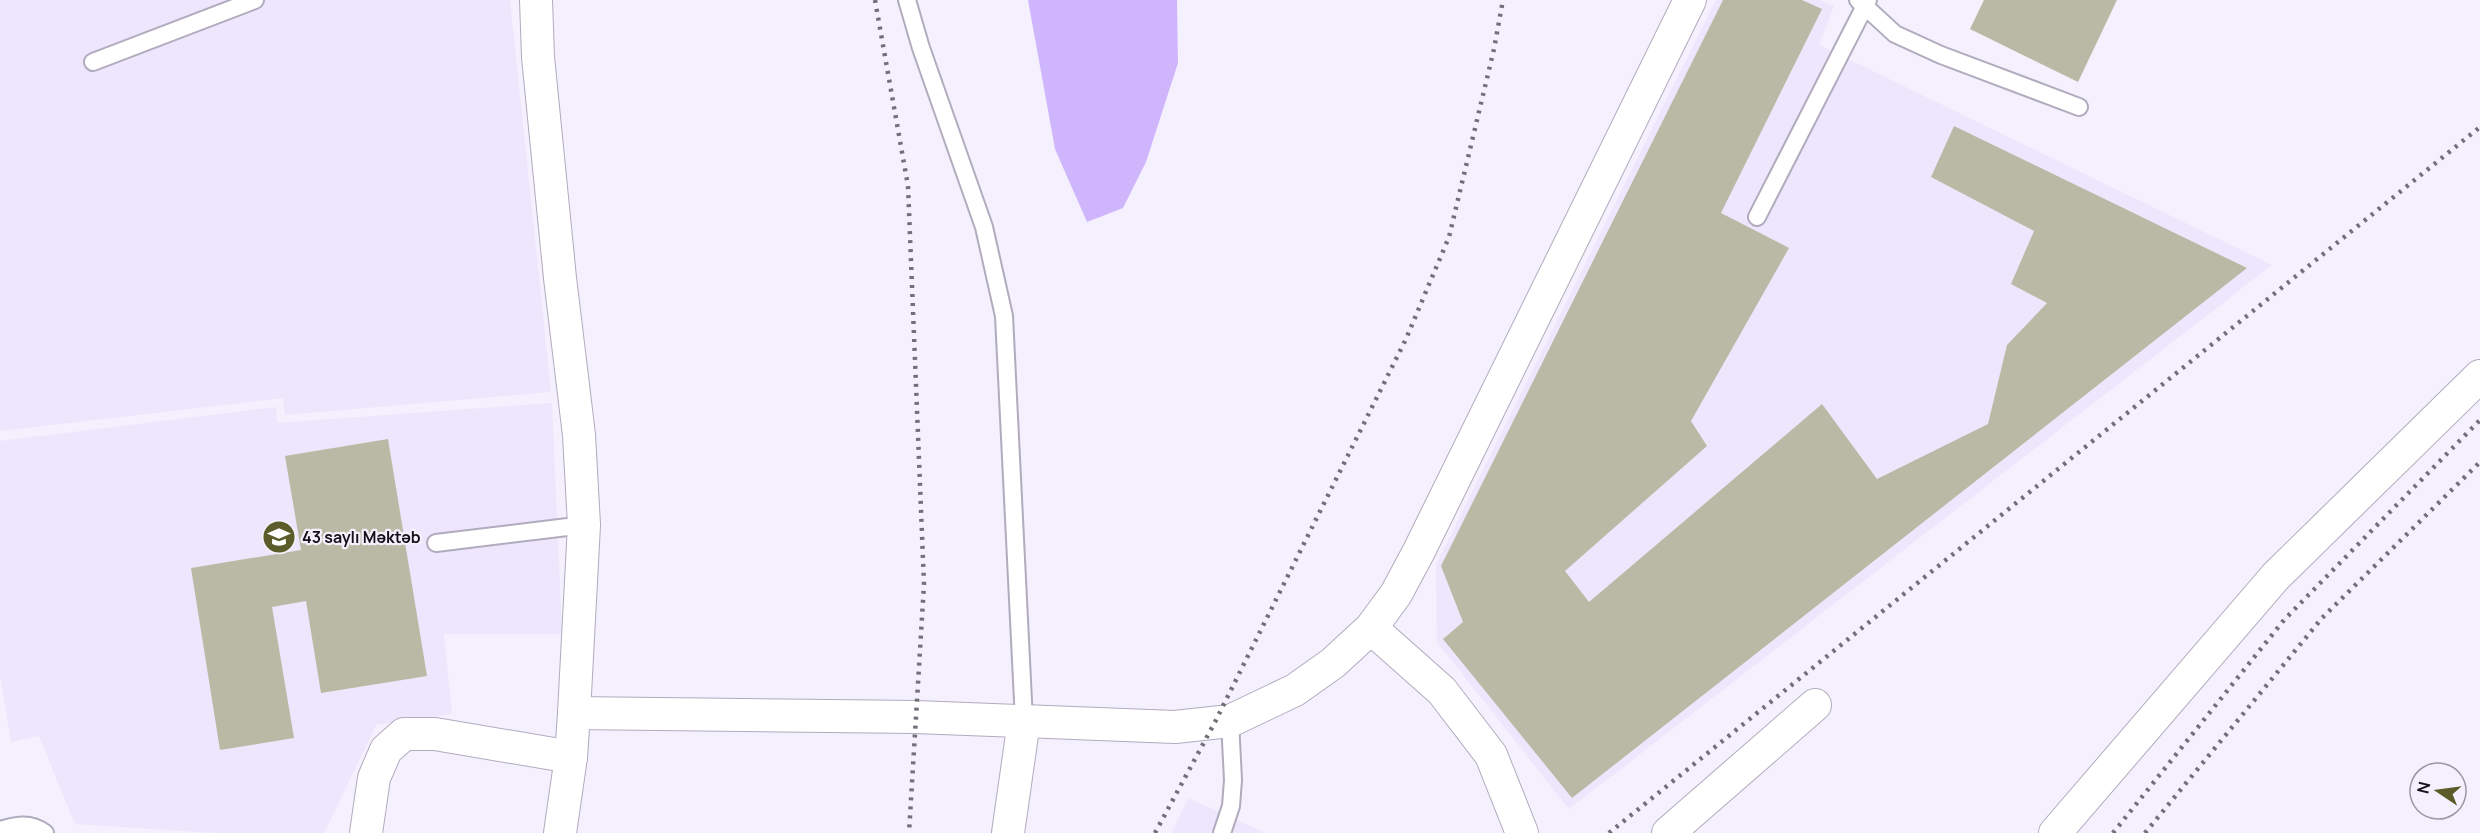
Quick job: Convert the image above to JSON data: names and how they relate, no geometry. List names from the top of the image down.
{
  "places": {
    "school or university": ["43 saylı Məktəb"]
  },
  "north": "left"
}
